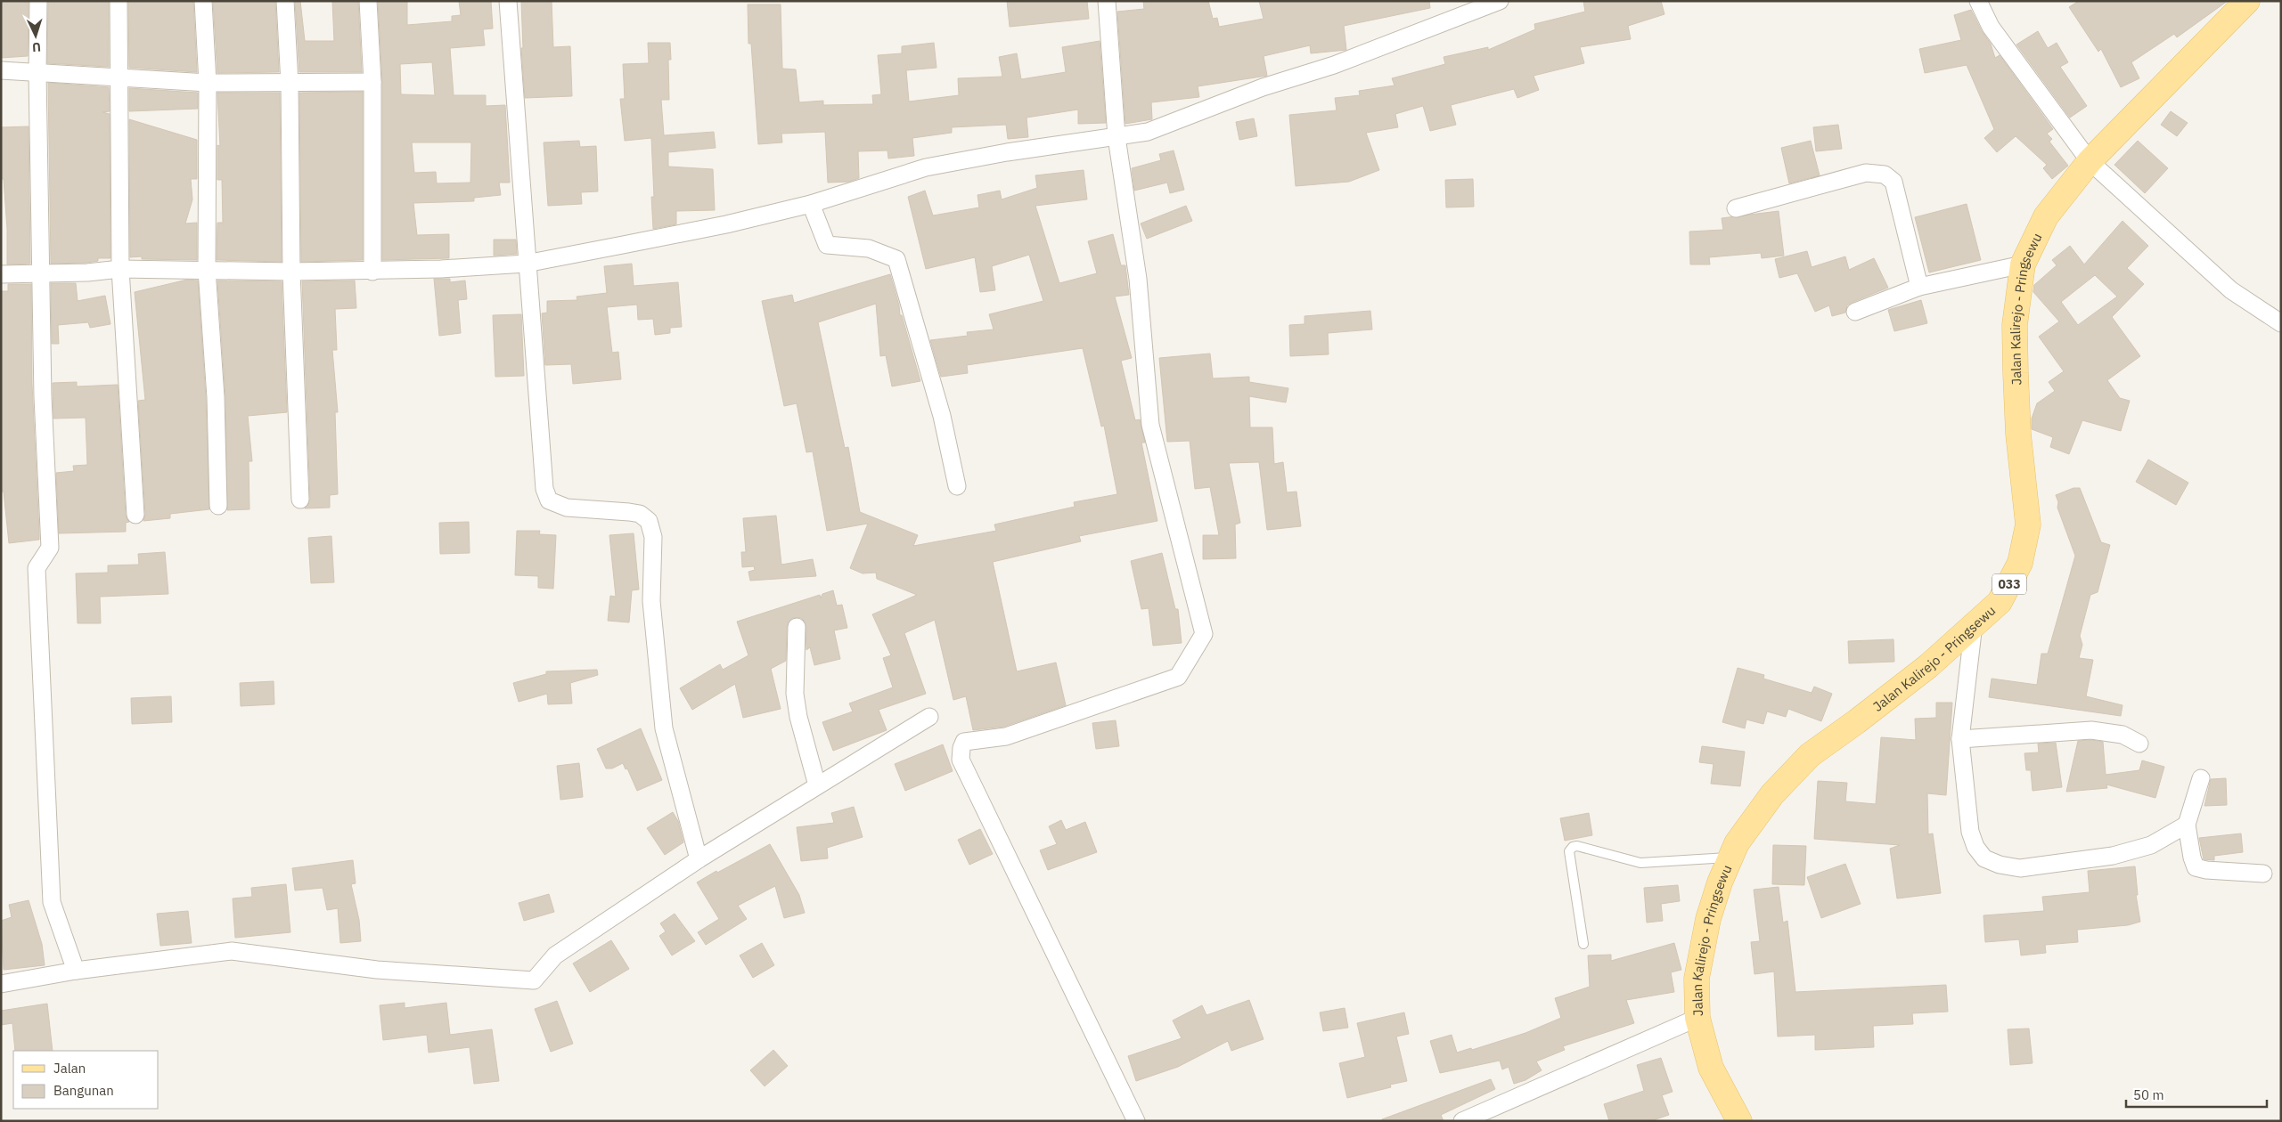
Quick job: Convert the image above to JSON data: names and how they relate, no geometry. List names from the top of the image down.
{
  "streets": {
    "main road": ["Jalan Kalirejo - Pringsewu", "033"]
  },
  "legend": ["Jalan", "Bangunan"],
  "scale_bar": "50 m",
  "north": "bottom"
}
